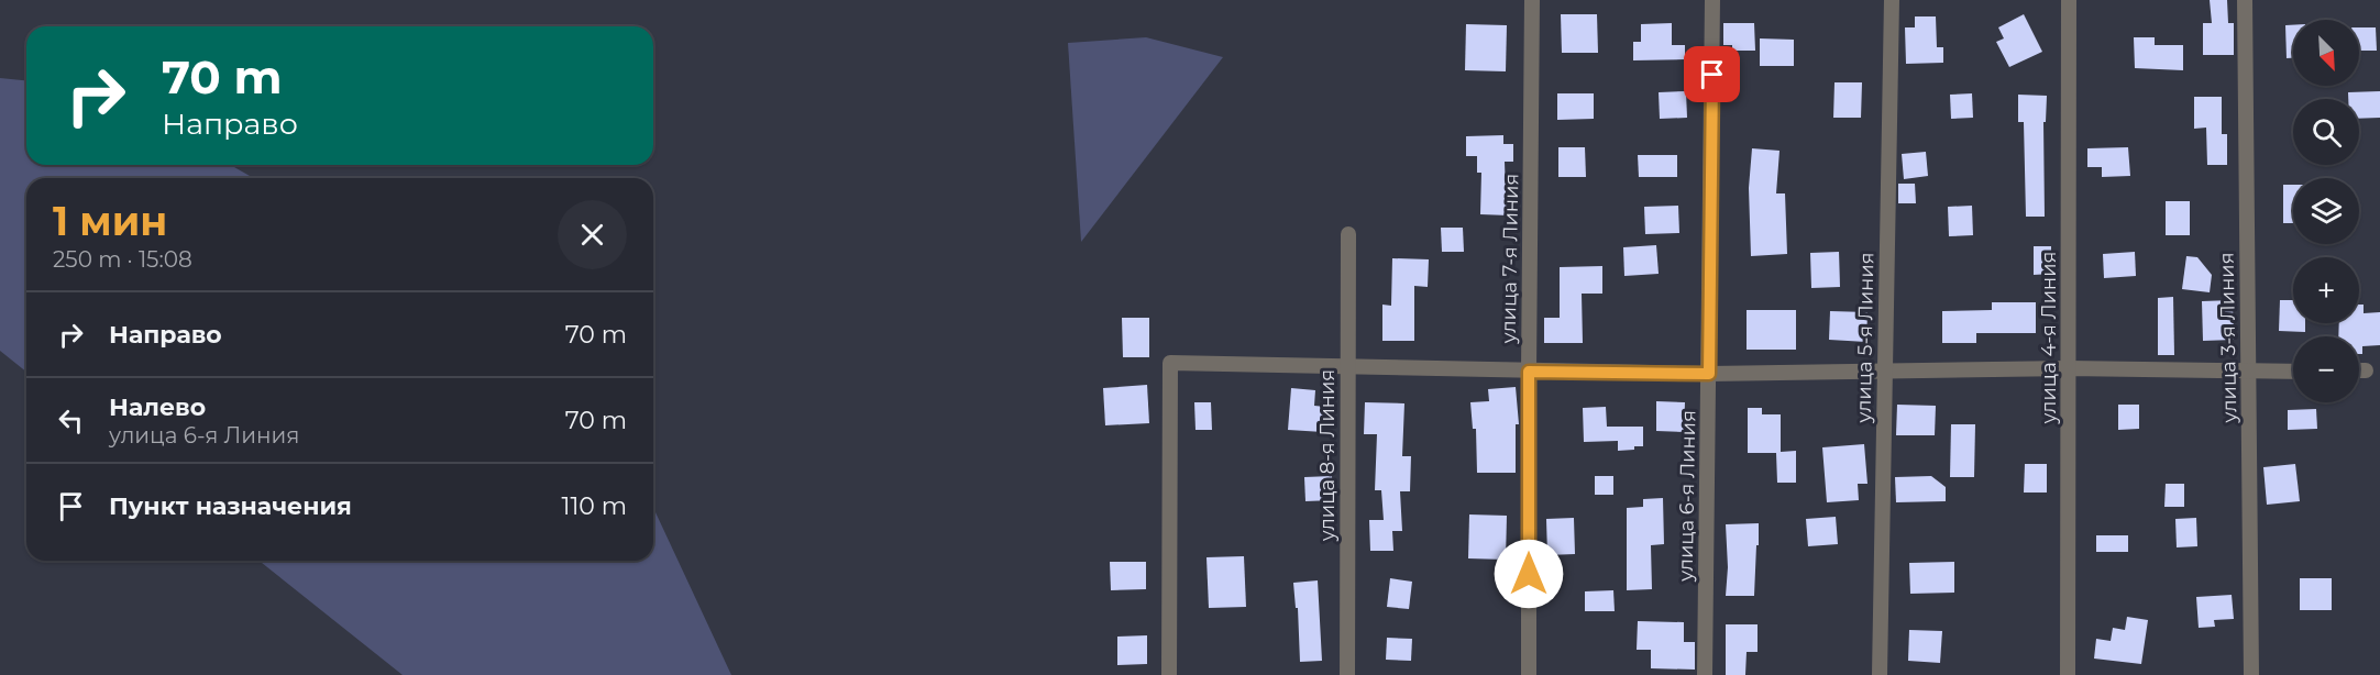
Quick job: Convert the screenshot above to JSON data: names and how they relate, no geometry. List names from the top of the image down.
{
  "streets": {
    "street": [
      "улица 7-я Линия",
      "улица 5-я Линия",
      "улица 4-я Линия",
      "улица 3-я Линия",
      "улица 8-я Линия",
      "улица 6-я Линия"
    ]
  },
  "north": "bottom right",
  "page": {
    "map_buttons": ["+", "−"],
    "turn": ["70 m", "Направо"],
    "heading": ["1 мин", "250 m · 15:08"],
    "list": [
      {
        "name": "Направо",
        "value": "70 m"
      },
      {
        "name": "Налево",
        "note": "улица 6-я Линия",
        "value": "70 m"
      },
      {
        "name": "Пункт назначения",
        "value": "110 m"
      }
    ]
  }
}
